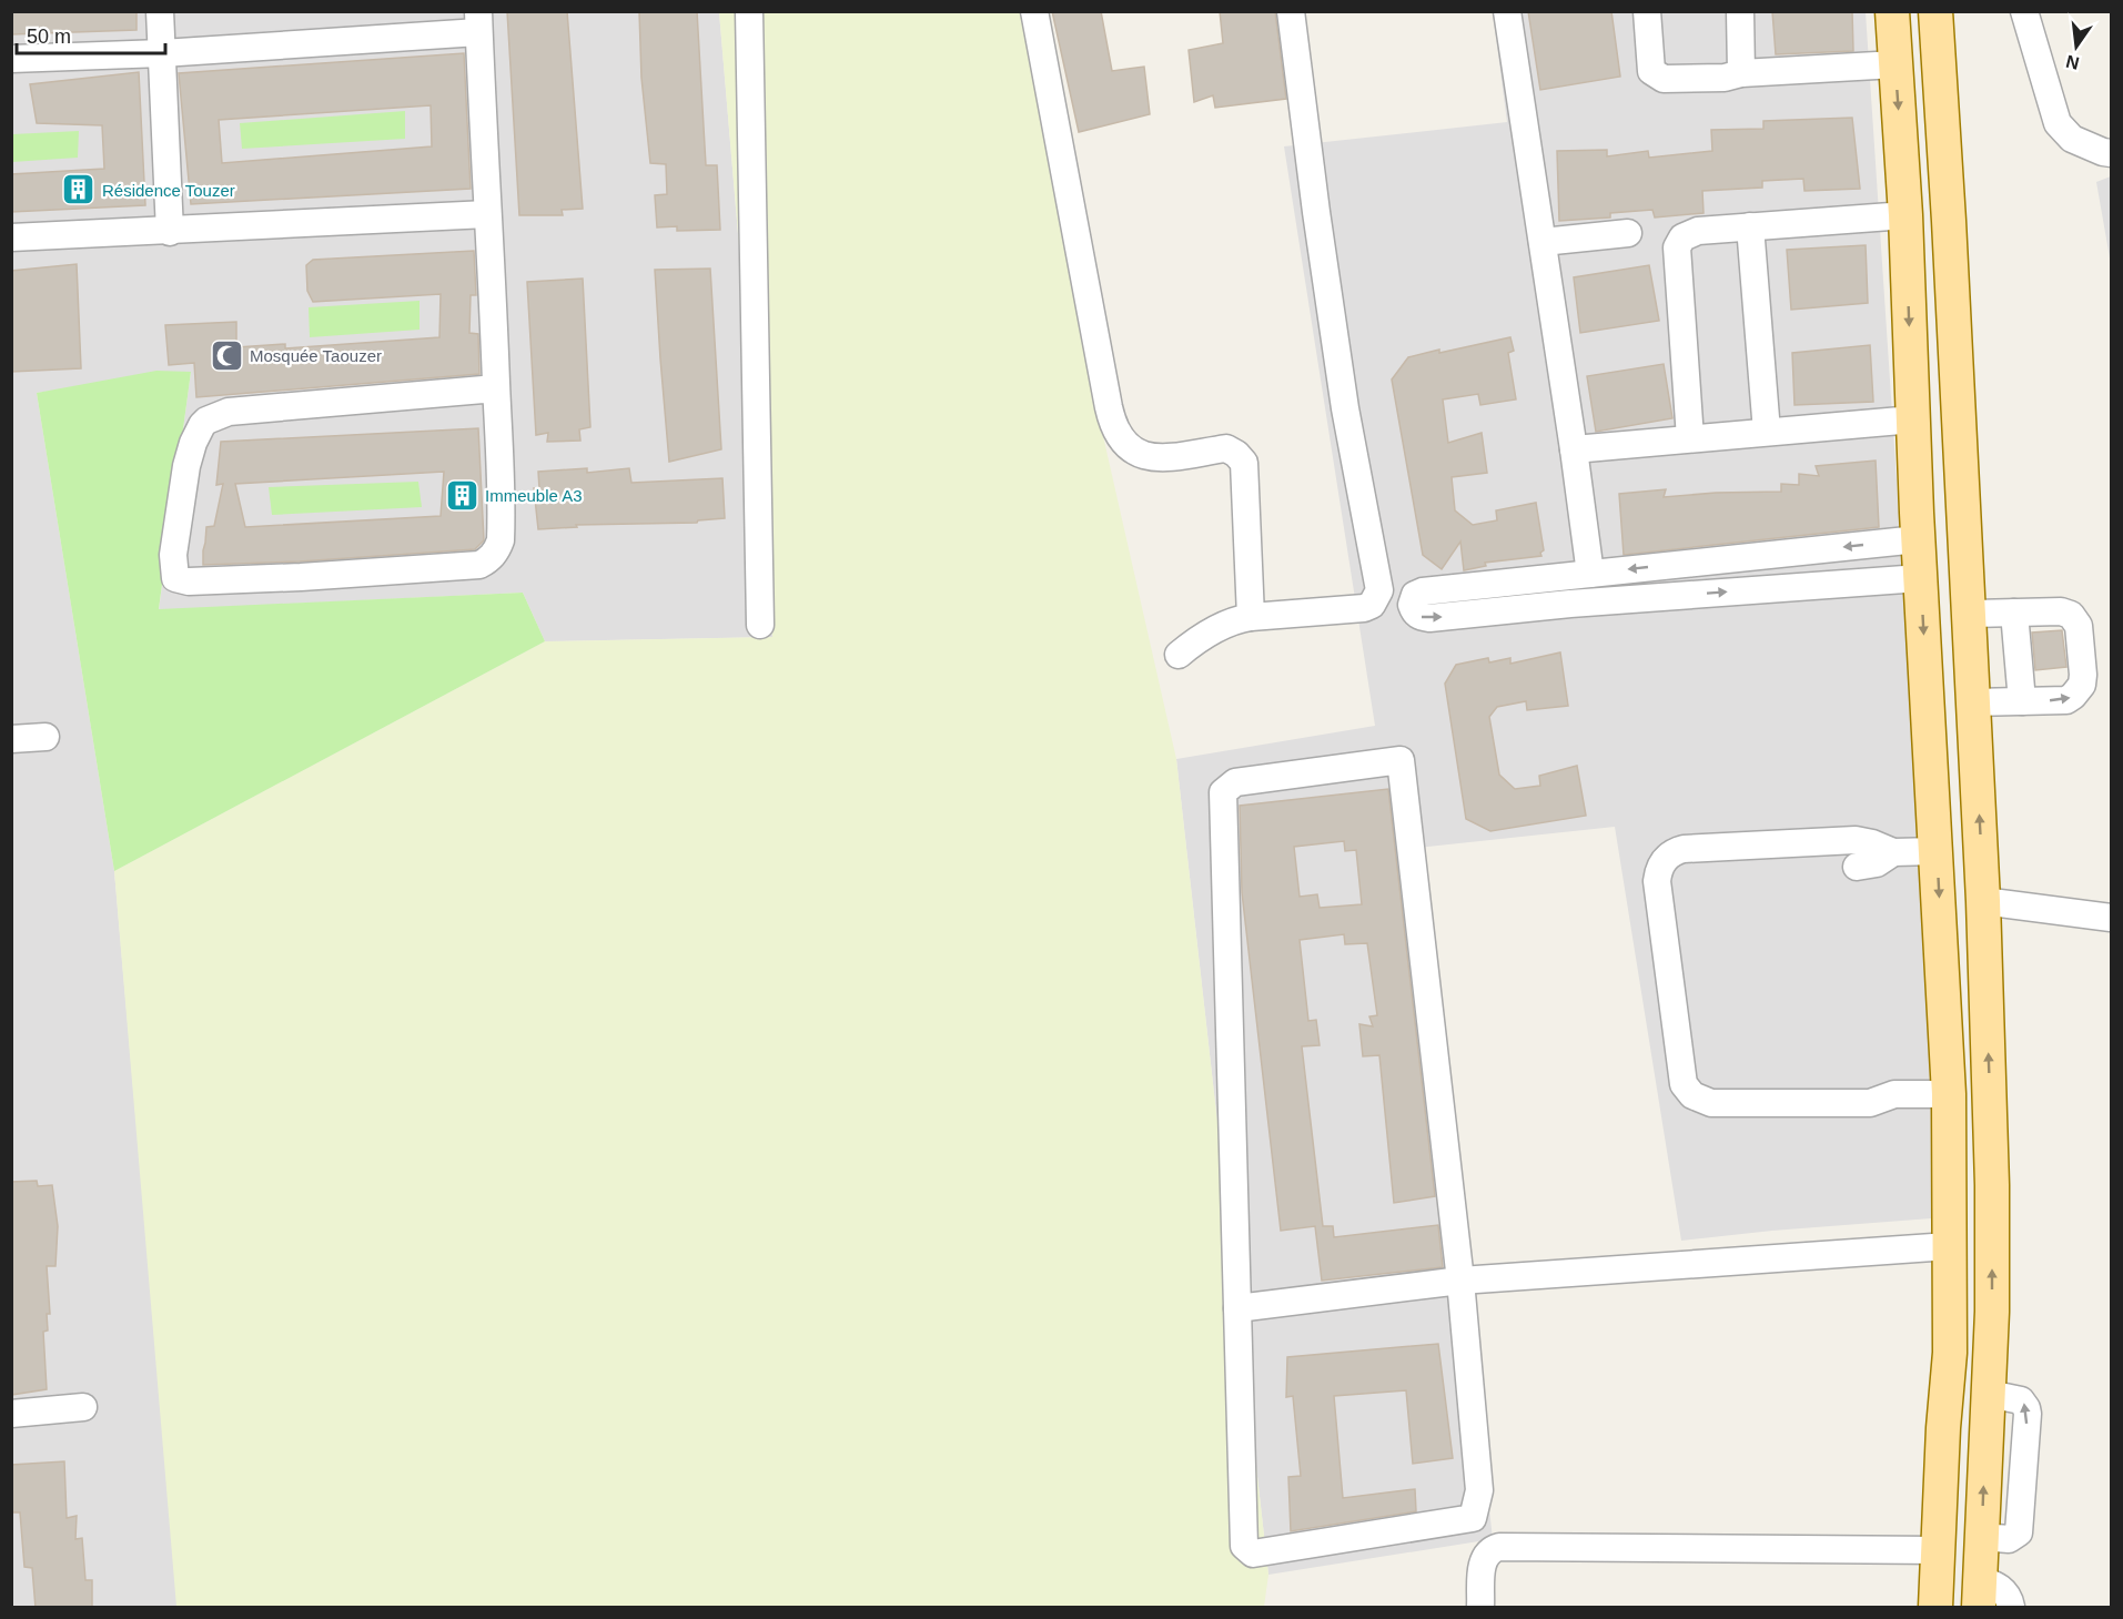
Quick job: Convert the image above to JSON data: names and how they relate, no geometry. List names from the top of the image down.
{
  "places": {
    "building": ["Résidence Touzer", "Immeuble A3"],
    "mosque": ["Mosquée Taouzer"]
  },
  "scale_bar": "50 m",
  "north": "bottom"
}
